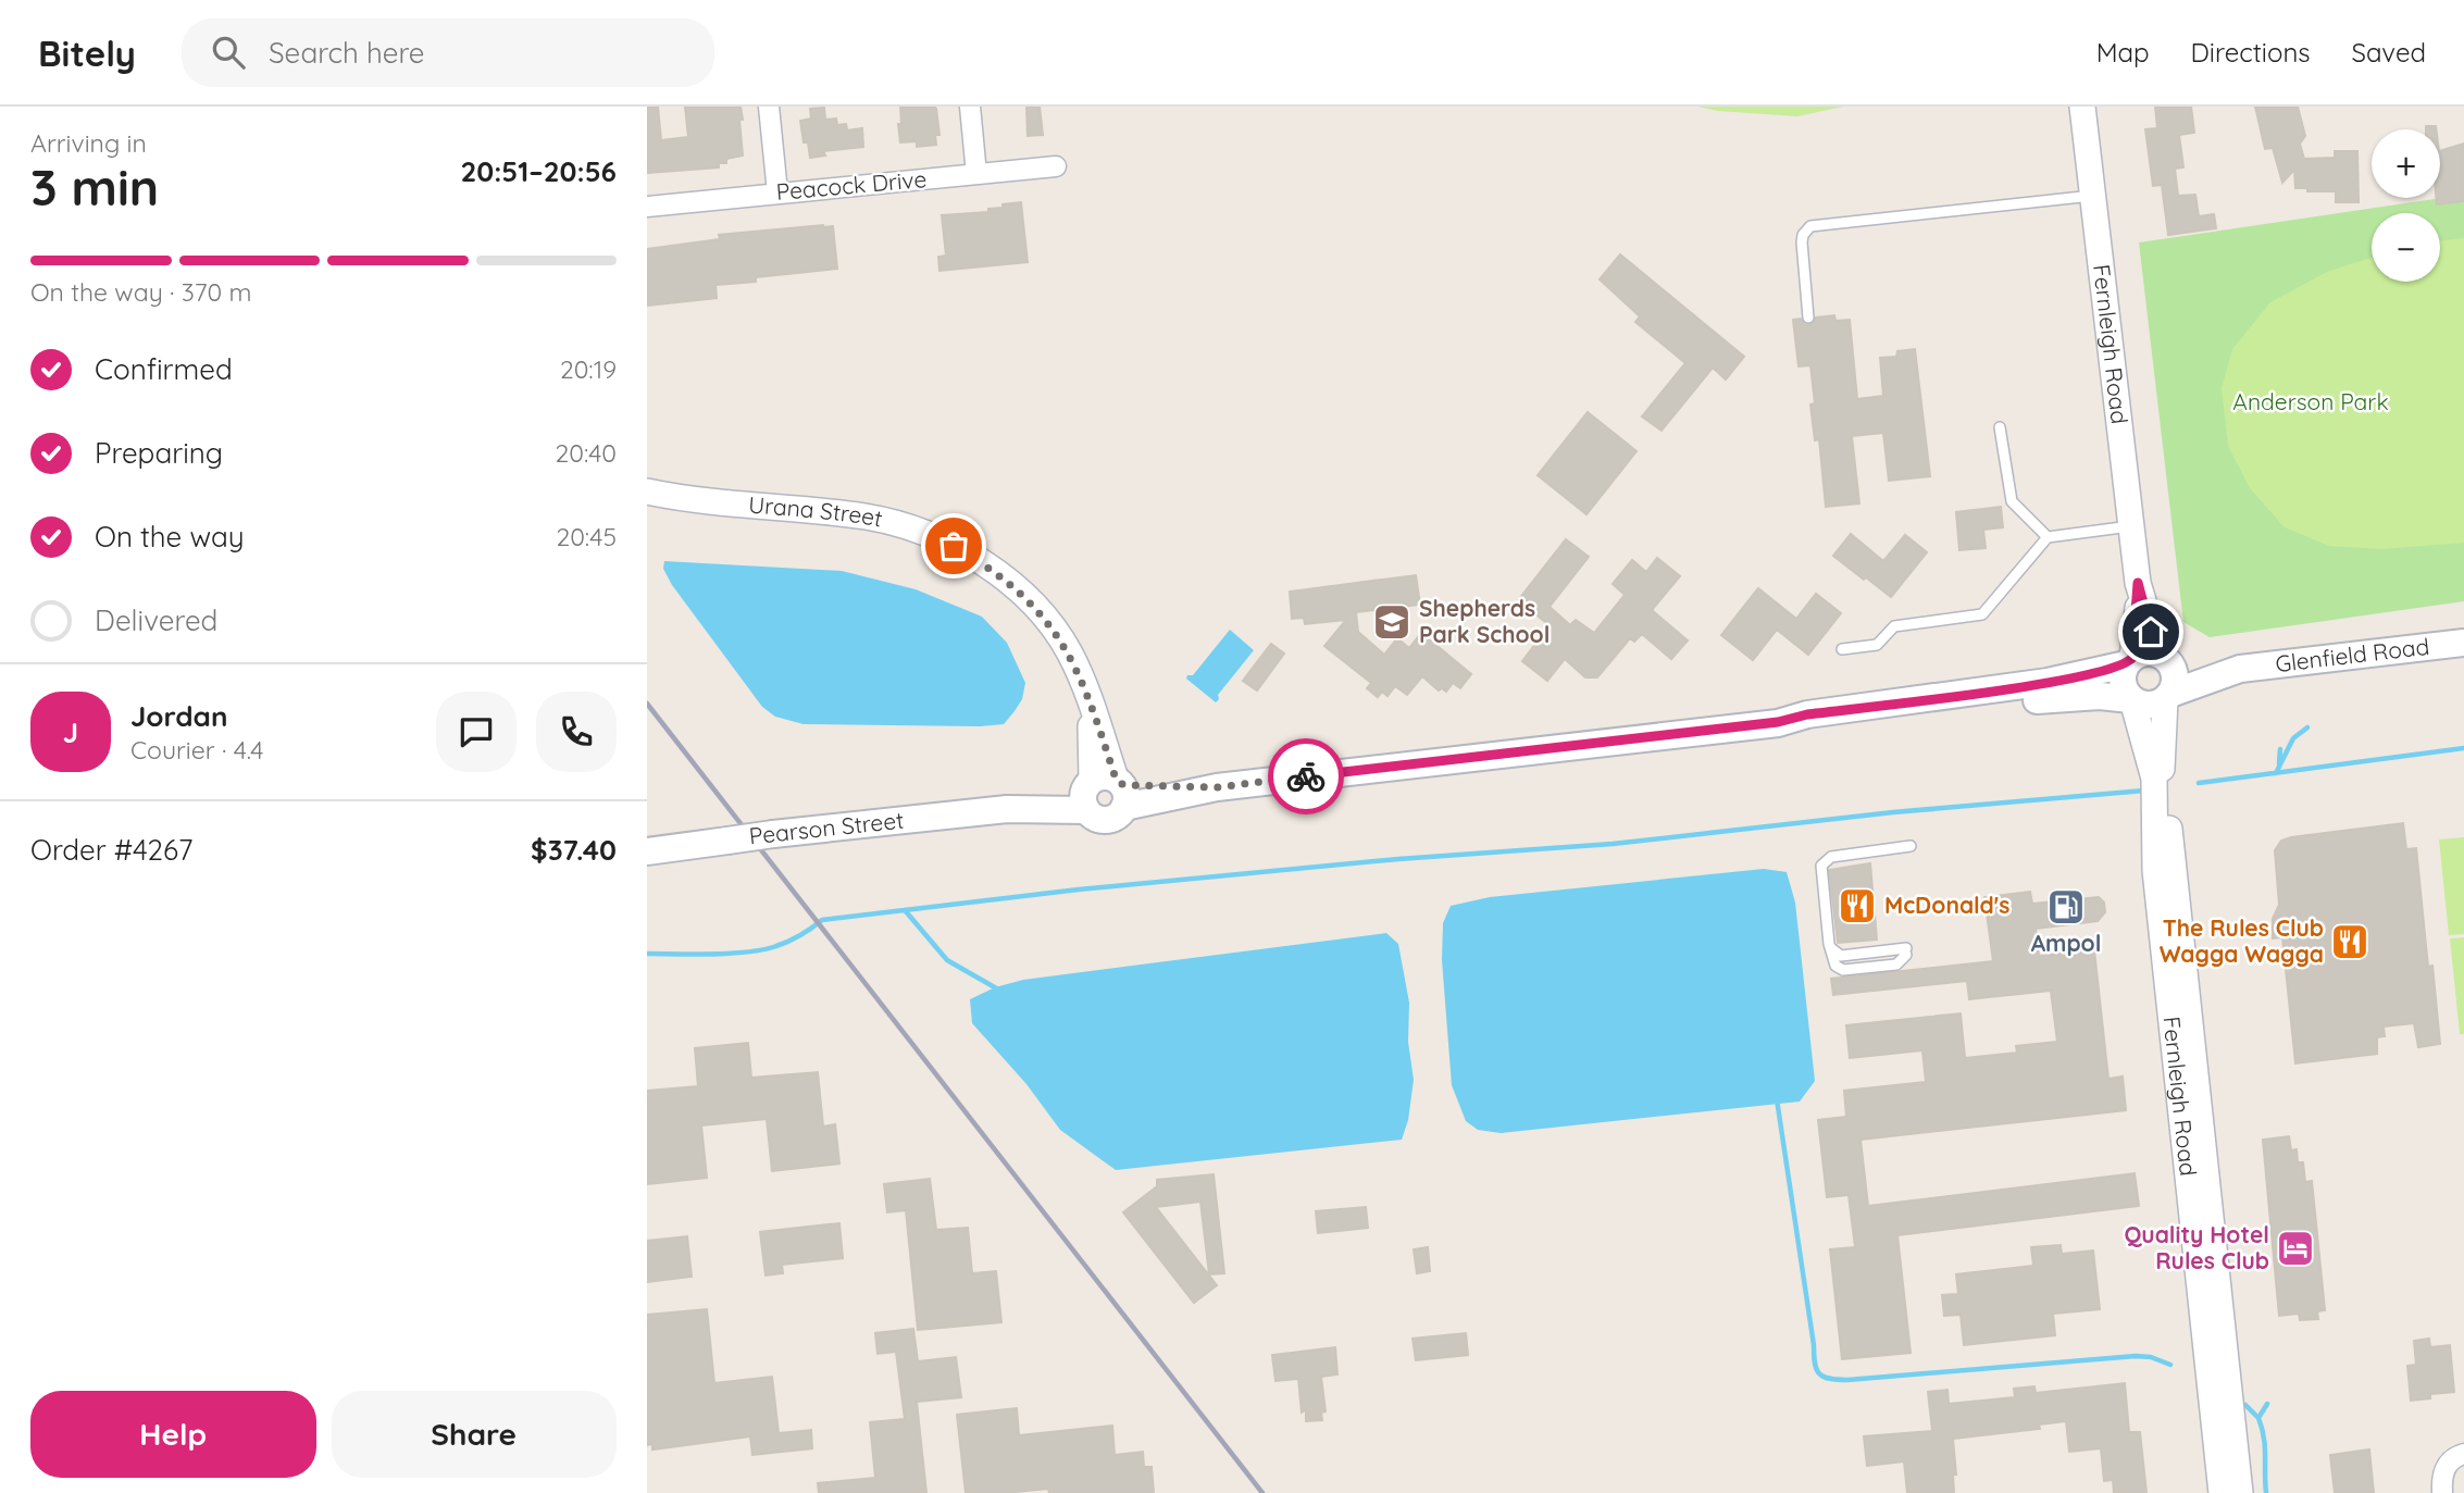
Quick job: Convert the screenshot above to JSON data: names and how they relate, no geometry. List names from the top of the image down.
{
  "streets": {
    "main road": ["Glenfield Road", "Pearson Street"],
    "street": ["Peacock Drive", "Fernleigh Road", "Urana Street"]
  },
  "crossings": [
    ["Fernleigh Road", "Glenfield Road"],
    ["Fernleigh Road", "Pearson Street"],
    ["Urana Street", "Pearson Street"],
    ["Glenfield Road", "Pearson Street"]
  ],
  "parks": ["Anderson Park"],
  "places": {
    "school or university": ["Shepherds Park School"],
    "restaurant": ["McDonald's", "The Rules Club Wagga Wagga"],
    "fuel station": ["Ampol"],
    "hotel": ["Quality Hotel Rules Club"]
  },
  "page": {
    "header": "Bitely",
    "search": "Search here",
    "nav": ["Map", "Directions", "Saved"],
    "heading": ["3 min", "Arriving in", "20:51–20:56"],
    "panel": [
      "Jordan",
      "Courier · 4.4",
      "Order #4267",
      "$37.40"
    ],
    "map_buttons": ["+", "−"],
    "bar": "On the way · 370 m",
    "list": [
      ["Confirmed", "20:19"],
      ["Preparing", "20:40"],
      ["On the way", "20:45"],
      "Delivered"
    ],
    "round": "J",
    "buttons": ["Help", "Share"]
  }
}
